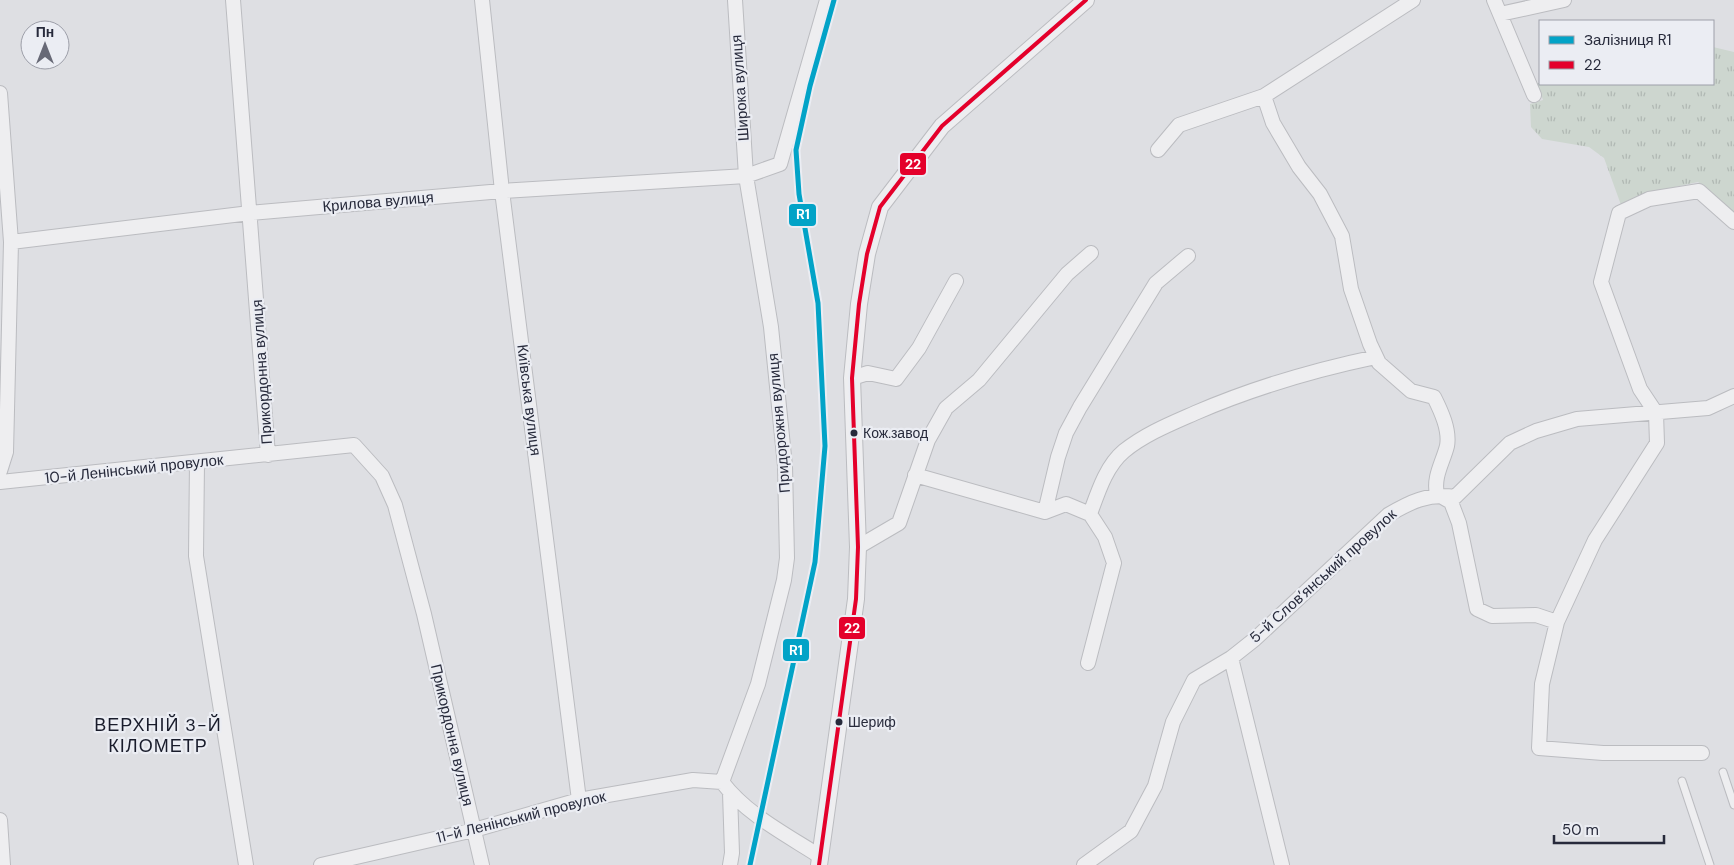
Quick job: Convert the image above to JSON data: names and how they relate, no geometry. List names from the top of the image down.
{
  "streets": {
    "street": [
      "Широка вулиця",
      "Крилова вулиця",
      "Прикордонна вулиця",
      "Київська вулиця",
      "Придорожня вулиця",
      "10-й Ленінський провулок",
      "5-й Слов’янський провулок",
      "11-й Ленінський провулок"
    ]
  },
  "crossings": [
    ["Широка вулиця", "Крилова вулиця"],
    ["Широка вулиця", "Придорожня вулиця"],
    ["Крилова вулиця", "Прикордонна вулиця"],
    ["Крилова вулиця", "Київська вулиця"],
    ["Крилова вулиця", "Придорожня вулиця"],
    ["Прикордонна вулиця", "10-й Ленінський провулок"],
    ["Прикордонна вулиця", "11-й Ленінський провулок"],
    ["Київська вулиця", "11-й Ленінський провулок"],
    ["Придорожня вулиця", "11-й Ленінський провулок"]
  ],
  "districts": ["ВЕРХНІЙ 3-Й КІЛОМЕТР"],
  "places": ["Кож.завод", "Шериф"],
  "lines": ["rail line R1", "transit line 22"],
  "legend": ["Залізниця R1", "22"],
  "scale_bar": "50 m",
  "north": "top"
}
